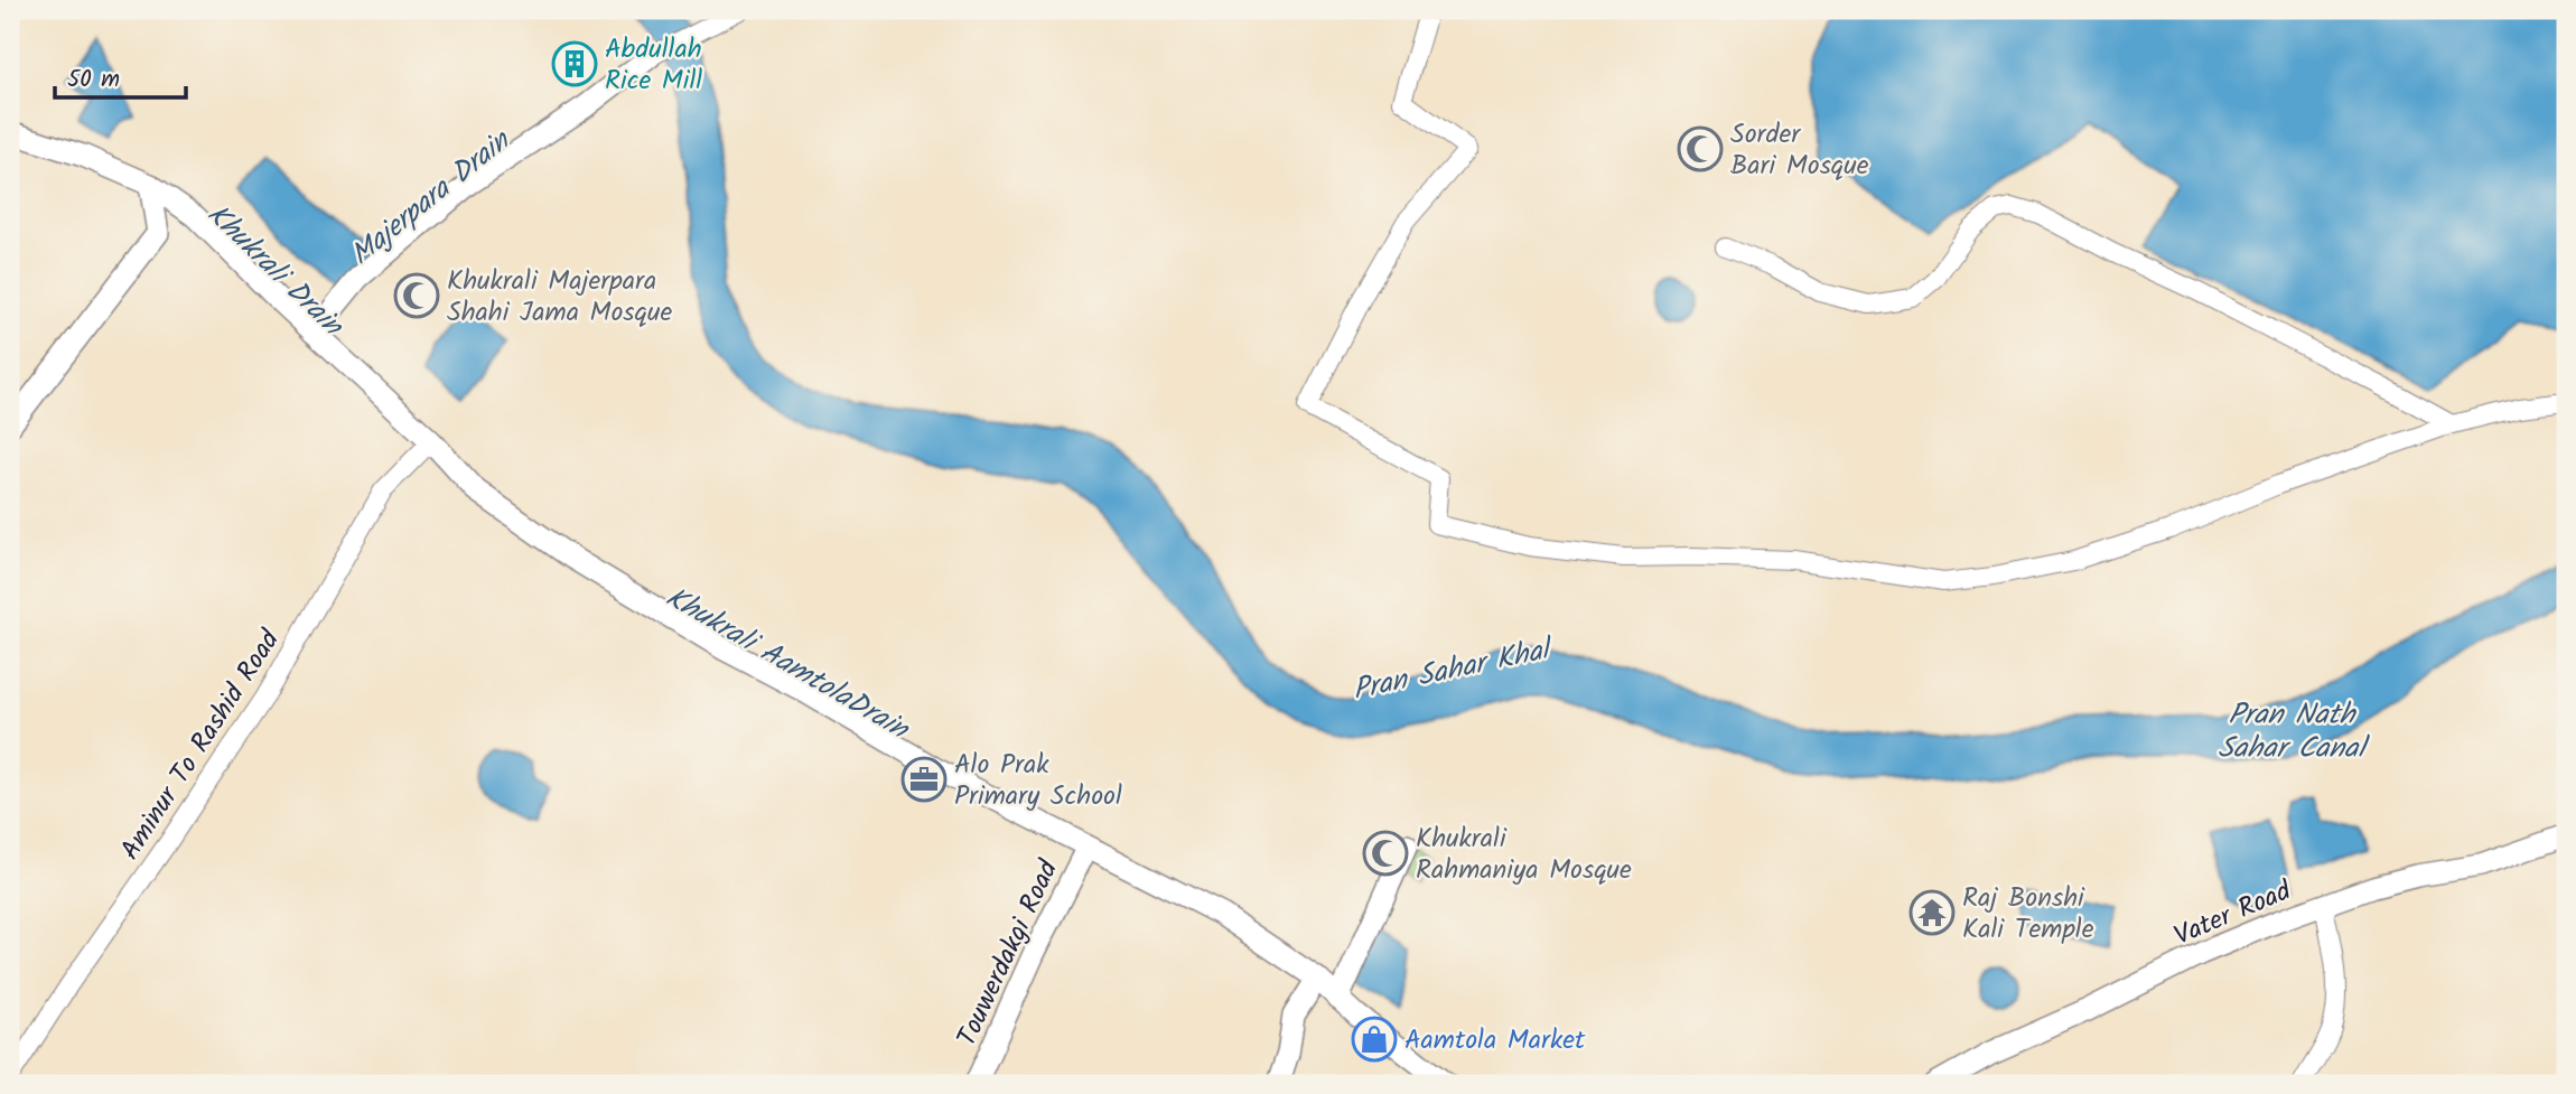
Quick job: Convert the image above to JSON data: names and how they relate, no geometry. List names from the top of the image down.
{
  "streets": {
    "street": ["Aminur To Rashid Road", "Vater Road", "Touwerdakgi Road"]
  },
  "water": [
    "Majerpara Drain",
    "Khukrali Drain",
    "Khukrali AamtolaDrain",
    "Pran Sahar Khal",
    "Pran Nath Sahar Canal"
  ],
  "places": {
    "building": ["Abdullah Rice Mill"],
    "mosque": ["Sorder Bari Mosque", "Khukrali Majerpara Shahi Jama Mosque", "Khukrali Rahmaniya Mosque"],
    "office": ["Alo Prak Primary School"],
    "temple": ["Raj Bonshi Kali Temple"],
    "shop": ["Aamtola Market"]
  },
  "scale_bar": "50 m"
}
